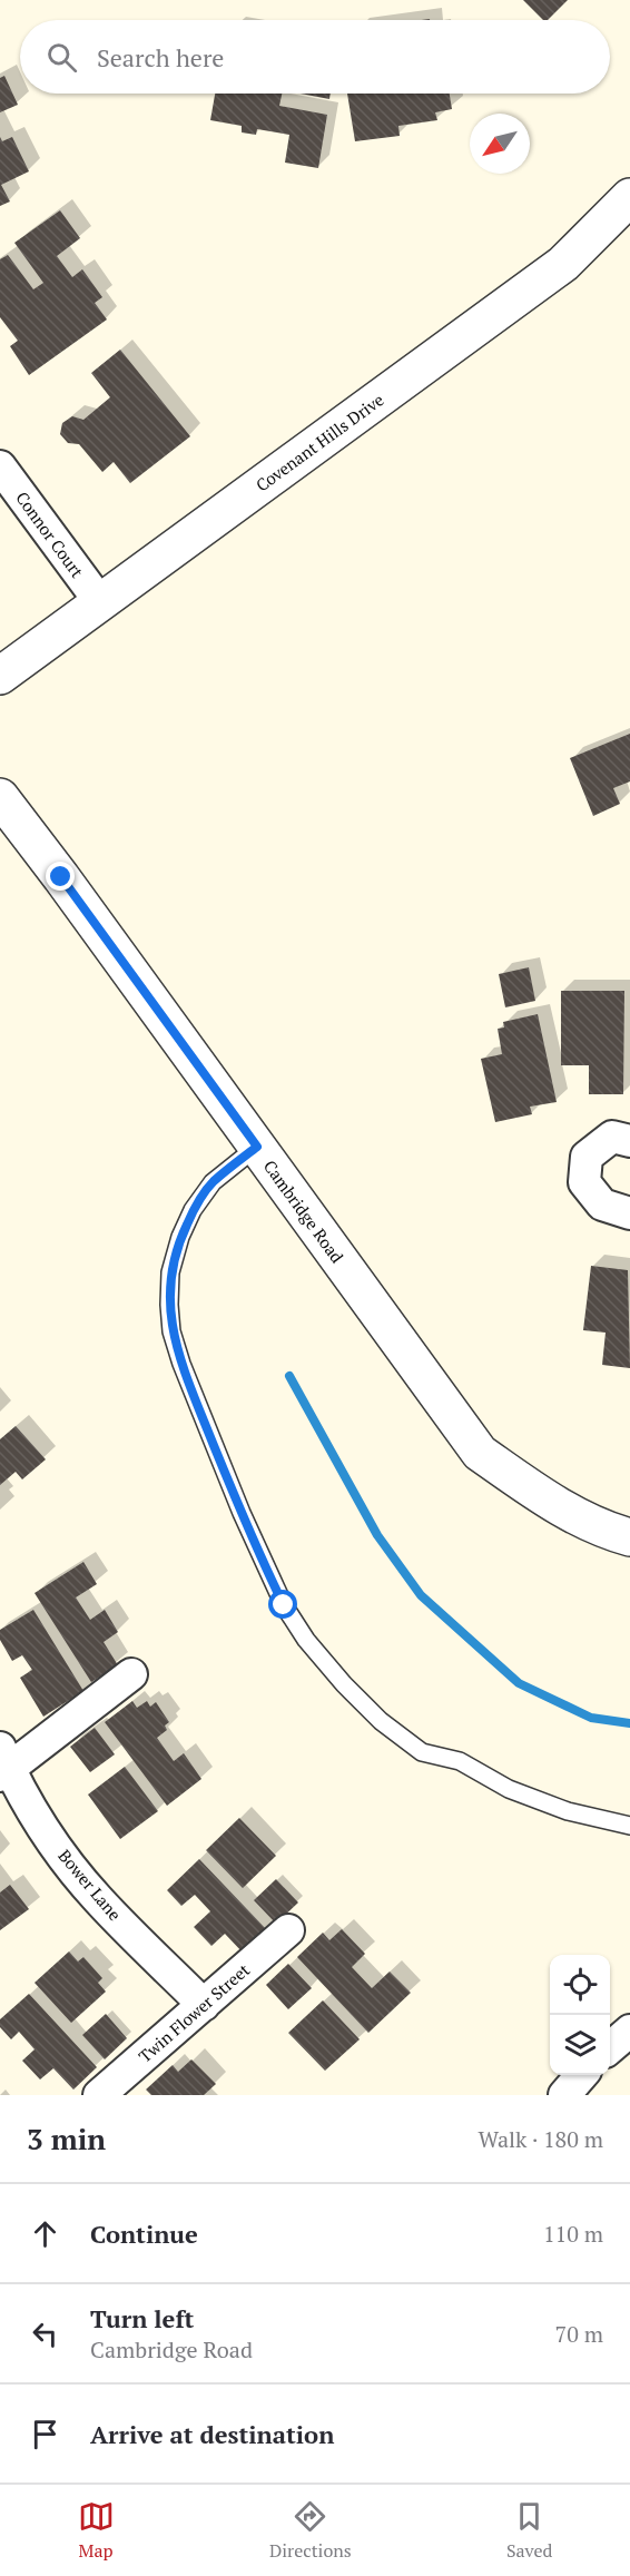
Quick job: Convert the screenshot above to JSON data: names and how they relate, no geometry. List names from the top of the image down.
{
  "streets": {
    "street": [
      "Covenant Hills Drive",
      "Connor Court",
      "Cambridge Road",
      "Bower Lane",
      "Twin Flower Street"
    ]
  },
  "crossings": [
    ["Covenant Hills Drive", "Connor Court"],
    ["Bower Lane", "Twin Flower Street"]
  ],
  "north": "bottom left",
  "page": {
    "search": "Search here",
    "heading": ["3 min", "Walk · 180 m"],
    "list": [
      ["Continue", "110 m"],
      ["Turn left", "Cambridge Road", "70 m"],
      "Arrive at destination"
    ],
    "nav": ["Map", "Directions", "Saved"]
  }
}
